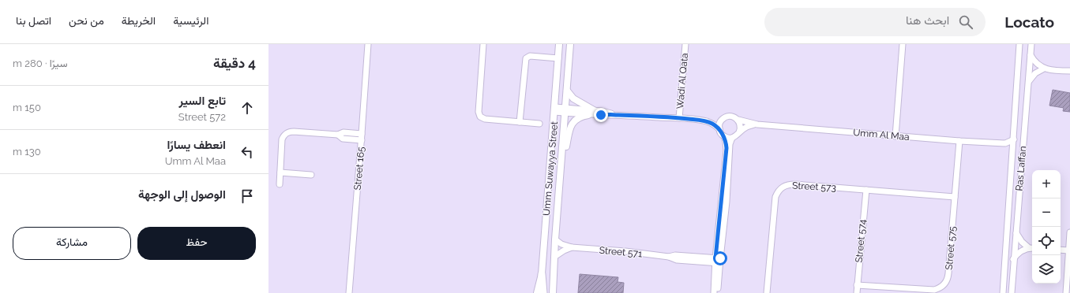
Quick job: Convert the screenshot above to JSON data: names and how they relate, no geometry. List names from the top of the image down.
{
  "streets": {
    "street": [
      "Wadi Al Qata",
      "Umm Al Maa",
      "Street 165",
      "Umm Suwayya Street",
      "Ras Laffan",
      "Street 573",
      "Street 574",
      "Street 575",
      "Street 571"
    ]
  },
  "crossings": [
    ["Umm Al Maa", "Street 575"],
    ["Umm Suwayya Street", "Street 571"],
    ["Street 573", "Street 574"],
    ["Street 573", "Street 575"],
    ["Street 574", "Street 575"]
  ],
  "page": {
    "header": "Locato",
    "search": "ابحث هنا",
    "nav": [
      "الرئيسية",
      "الخريطة",
      "من نحن",
      "اتصل بنا"
    ],
    "heading": ["4 دقيقة", "سيرًا · 280 m"],
    "list": [
      ["تابع السير", "Street 572", "150 m"],
      ["انعطف يسارًا", "Umm Al Maa", "130 m"],
      "الوصول إلى الوجهة"
    ],
    "map_buttons": ["+", "−"],
    "buttons": ["حفظ", "مشاركة"]
  }
}
